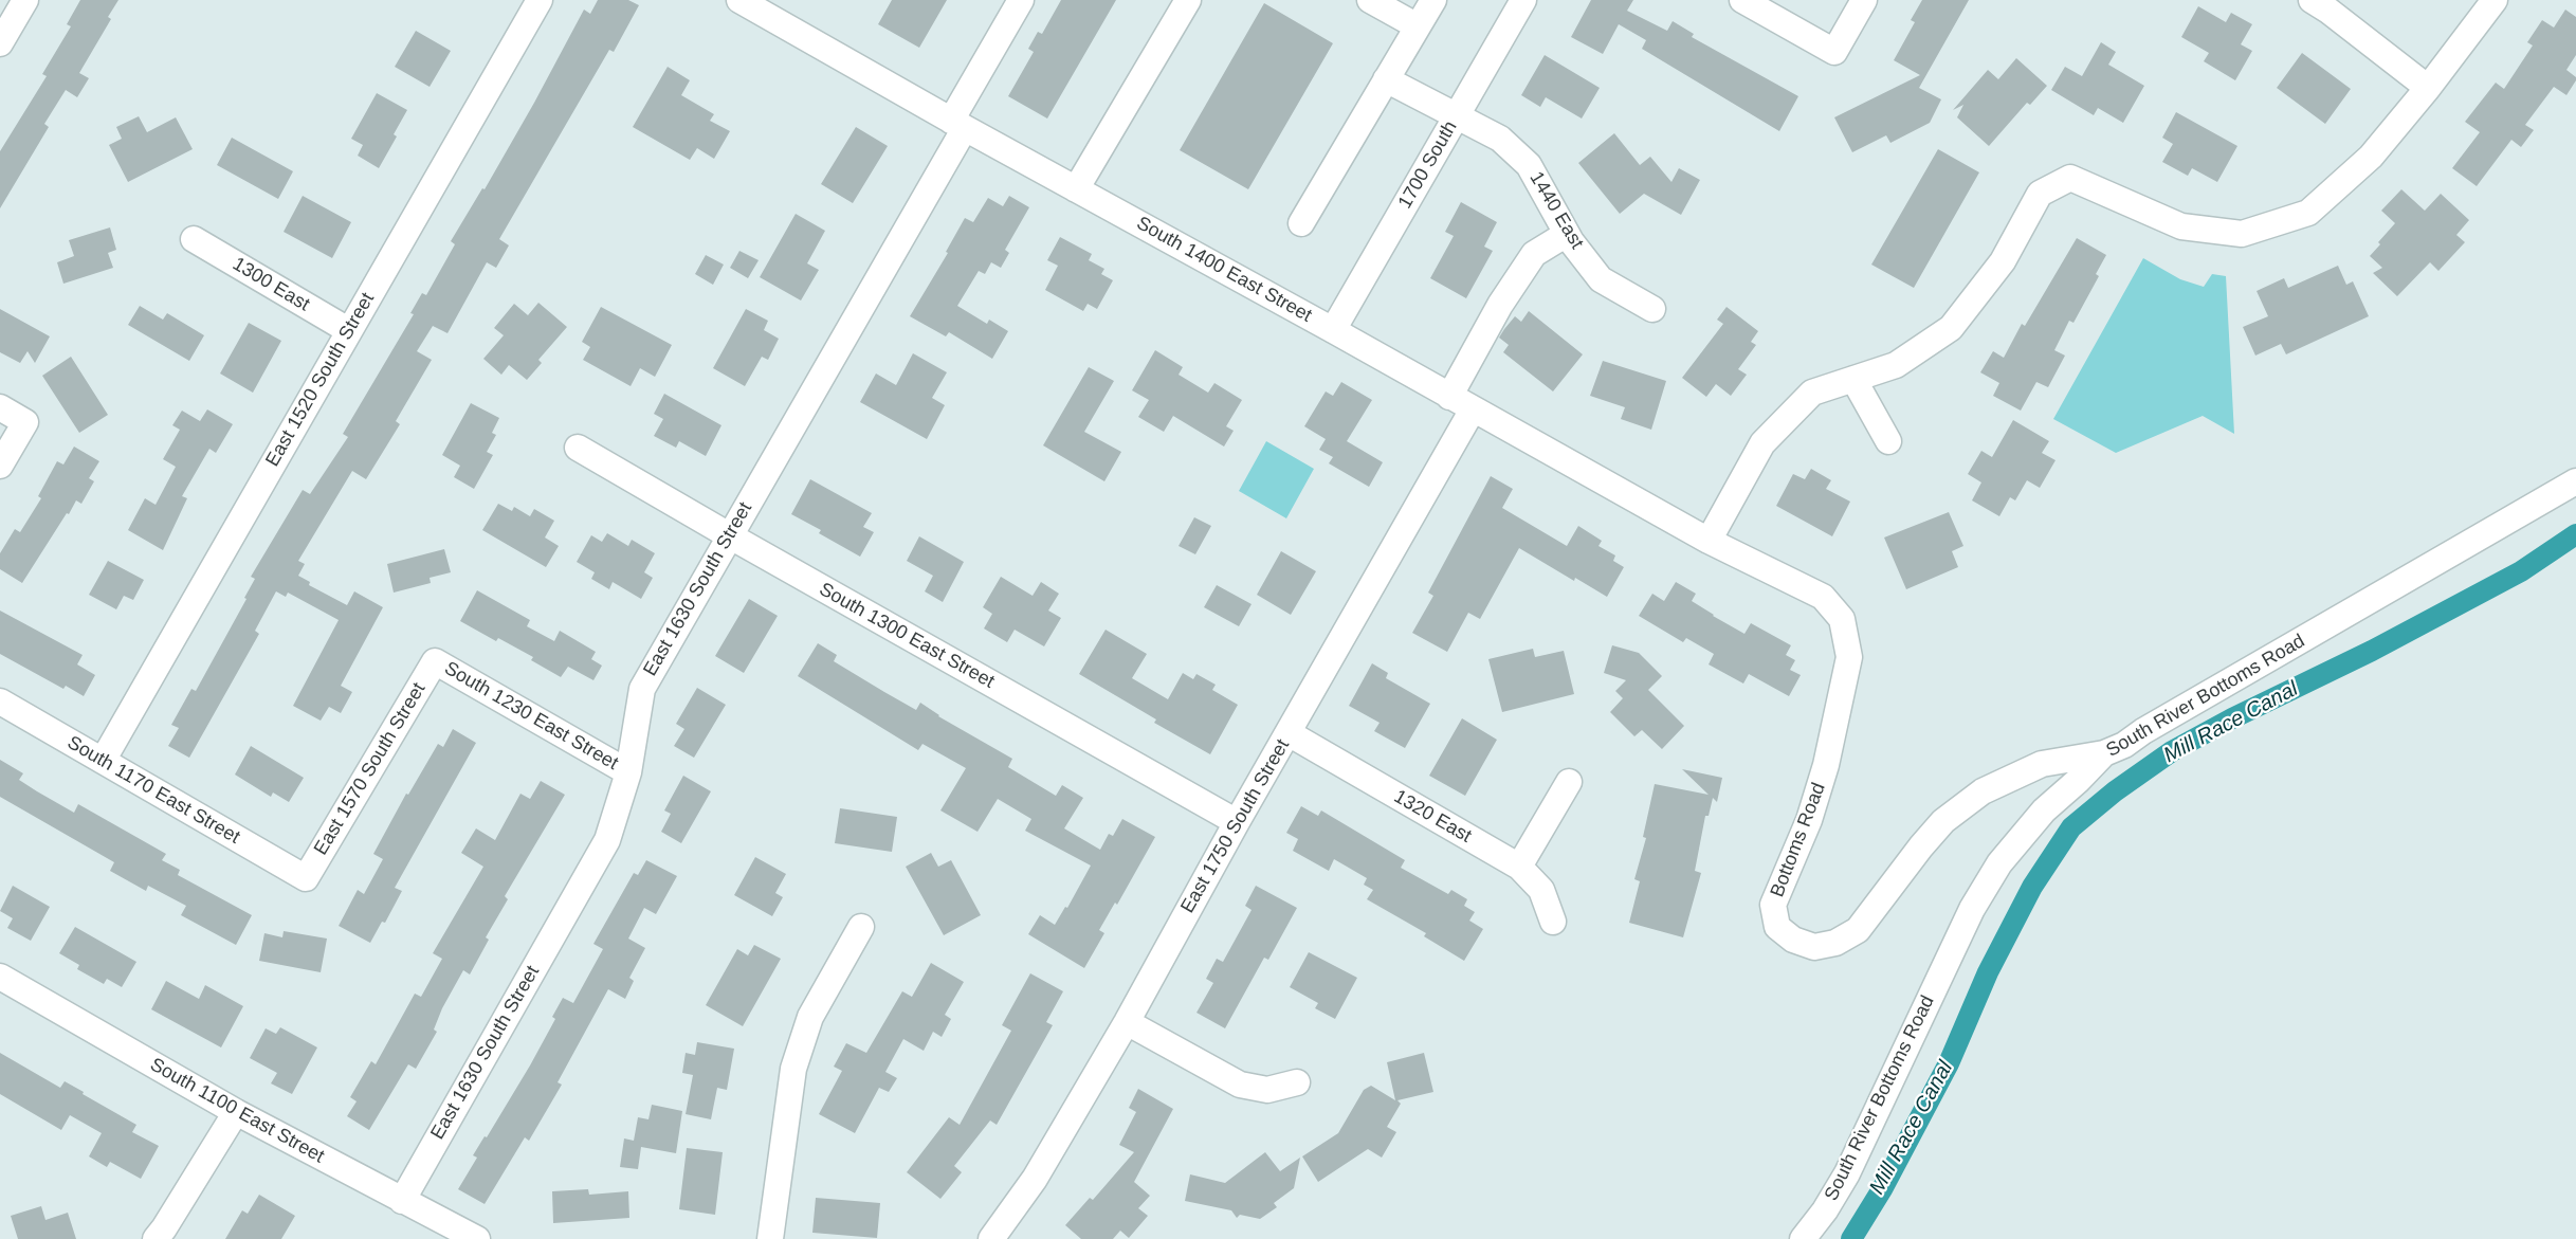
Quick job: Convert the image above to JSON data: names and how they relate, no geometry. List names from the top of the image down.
{
  "streets": {
    "street": [
      "1700 South",
      "1440 East",
      "South 1400 East Street",
      "1300 East",
      "East 1520 South Street",
      "East 1630 South Street",
      "South 1300 East Street",
      "South River Bottoms Road",
      "South 1230 East Street",
      "East 1570 South Street",
      "South 1170 East Street",
      "1320 East",
      "East 1750 South Street",
      "Bottoms Road",
      "South 1100 East Street"
    ]
  },
  "crossings": [
    ["1700 South", "1440 East"],
    ["1700 South", "South 1400 East Street"],
    ["South 1400 East Street", "East 1630 South Street"],
    ["South 1400 East Street", "East 1750 South Street"],
    ["South 1400 East Street", "Bottoms Road"],
    ["1300 East", "East 1520 South Street"],
    ["East 1520 South Street", "South 1170 East Street"],
    ["East 1630 South Street", "South 1300 East Street"],
    ["East 1630 South Street", "South 1230 East Street"],
    ["East 1630 South Street", "South 1100 East Street"],
    ["South 1300 East Street", "East 1750 South Street"],
    ["South River Bottoms Road", "Bottoms Road"],
    ["South 1230 East Street", "East 1570 South Street"],
    ["East 1570 South Street", "South 1170 East Street"],
    ["1320 East", "East 1750 South Street"]
  ],
  "water": ["Mill Race Canal"]
}
